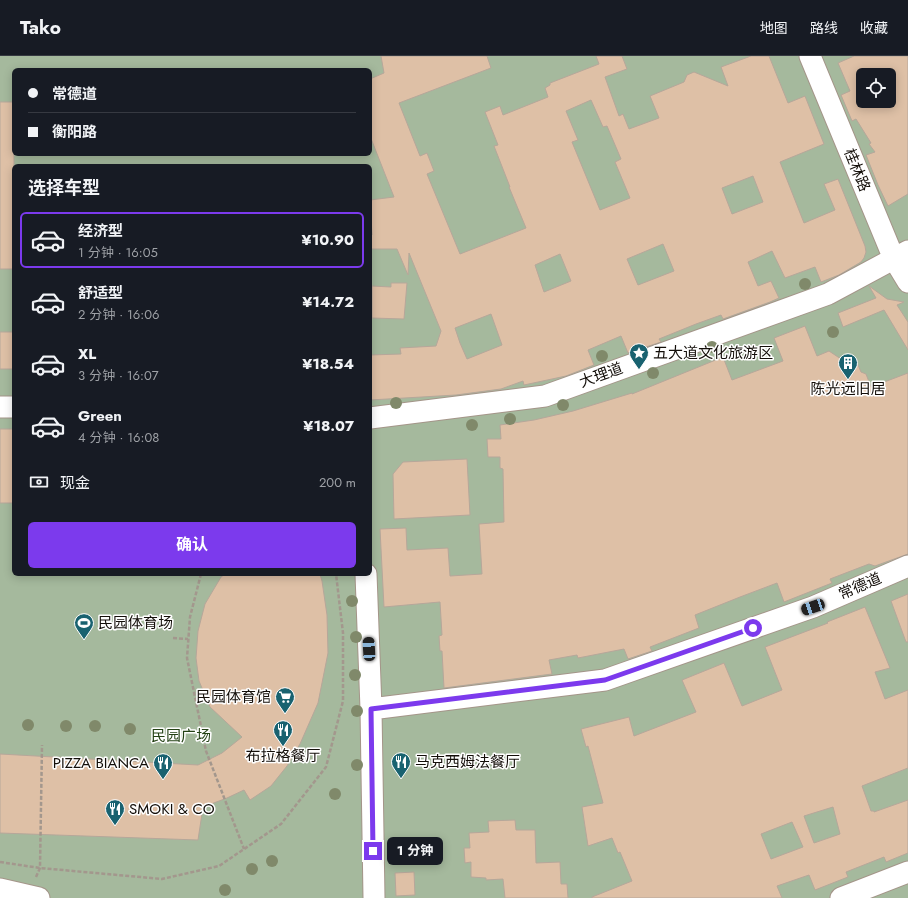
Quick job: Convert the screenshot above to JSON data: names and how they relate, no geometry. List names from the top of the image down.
{
  "streets": {
    "street": ["桂林路", "大理道", "常德道"]
  },
  "crossings": [
    ["桂林路", "大理道"]
  ],
  "parks": ["民园广场"],
  "places": {
    "place": ["五大道文化旅游区"],
    "building": ["陈光远旧居"],
    "sports": ["民园体育场"],
    "supermarket": ["民园体育馆"],
    "restaurant": [
      "布拉格餐厅",
      "马克西姆法餐厅",
      "PIZZA BIANCA",
      "SMOKI & CO"
    ]
  },
  "page": {
    "header": "Tako",
    "nav": ["地图", "路线", "收藏"],
    "banner": ["常德道", "衡阳路"],
    "heading": "选择车型",
    "list": [
      {
        "name": "经济型",
        "note": "1 分钟 · 16:05",
        "value": "¥10.90"
      },
      {
        "name": "舒适型",
        "note": "2 分钟 · 16:06",
        "value": "¥14.72"
      },
      {
        "name": "XL",
        "note": "3 分钟 · 16:07",
        "value": "¥18.54"
      },
      {
        "name": "Green",
        "note": "4 分钟 · 16:08",
        "value": "¥18.07"
      }
    ],
    "pay": ["现金", "200 m"],
    "buttons": "确认",
    "bubble": "1 分钟"
  }
}
